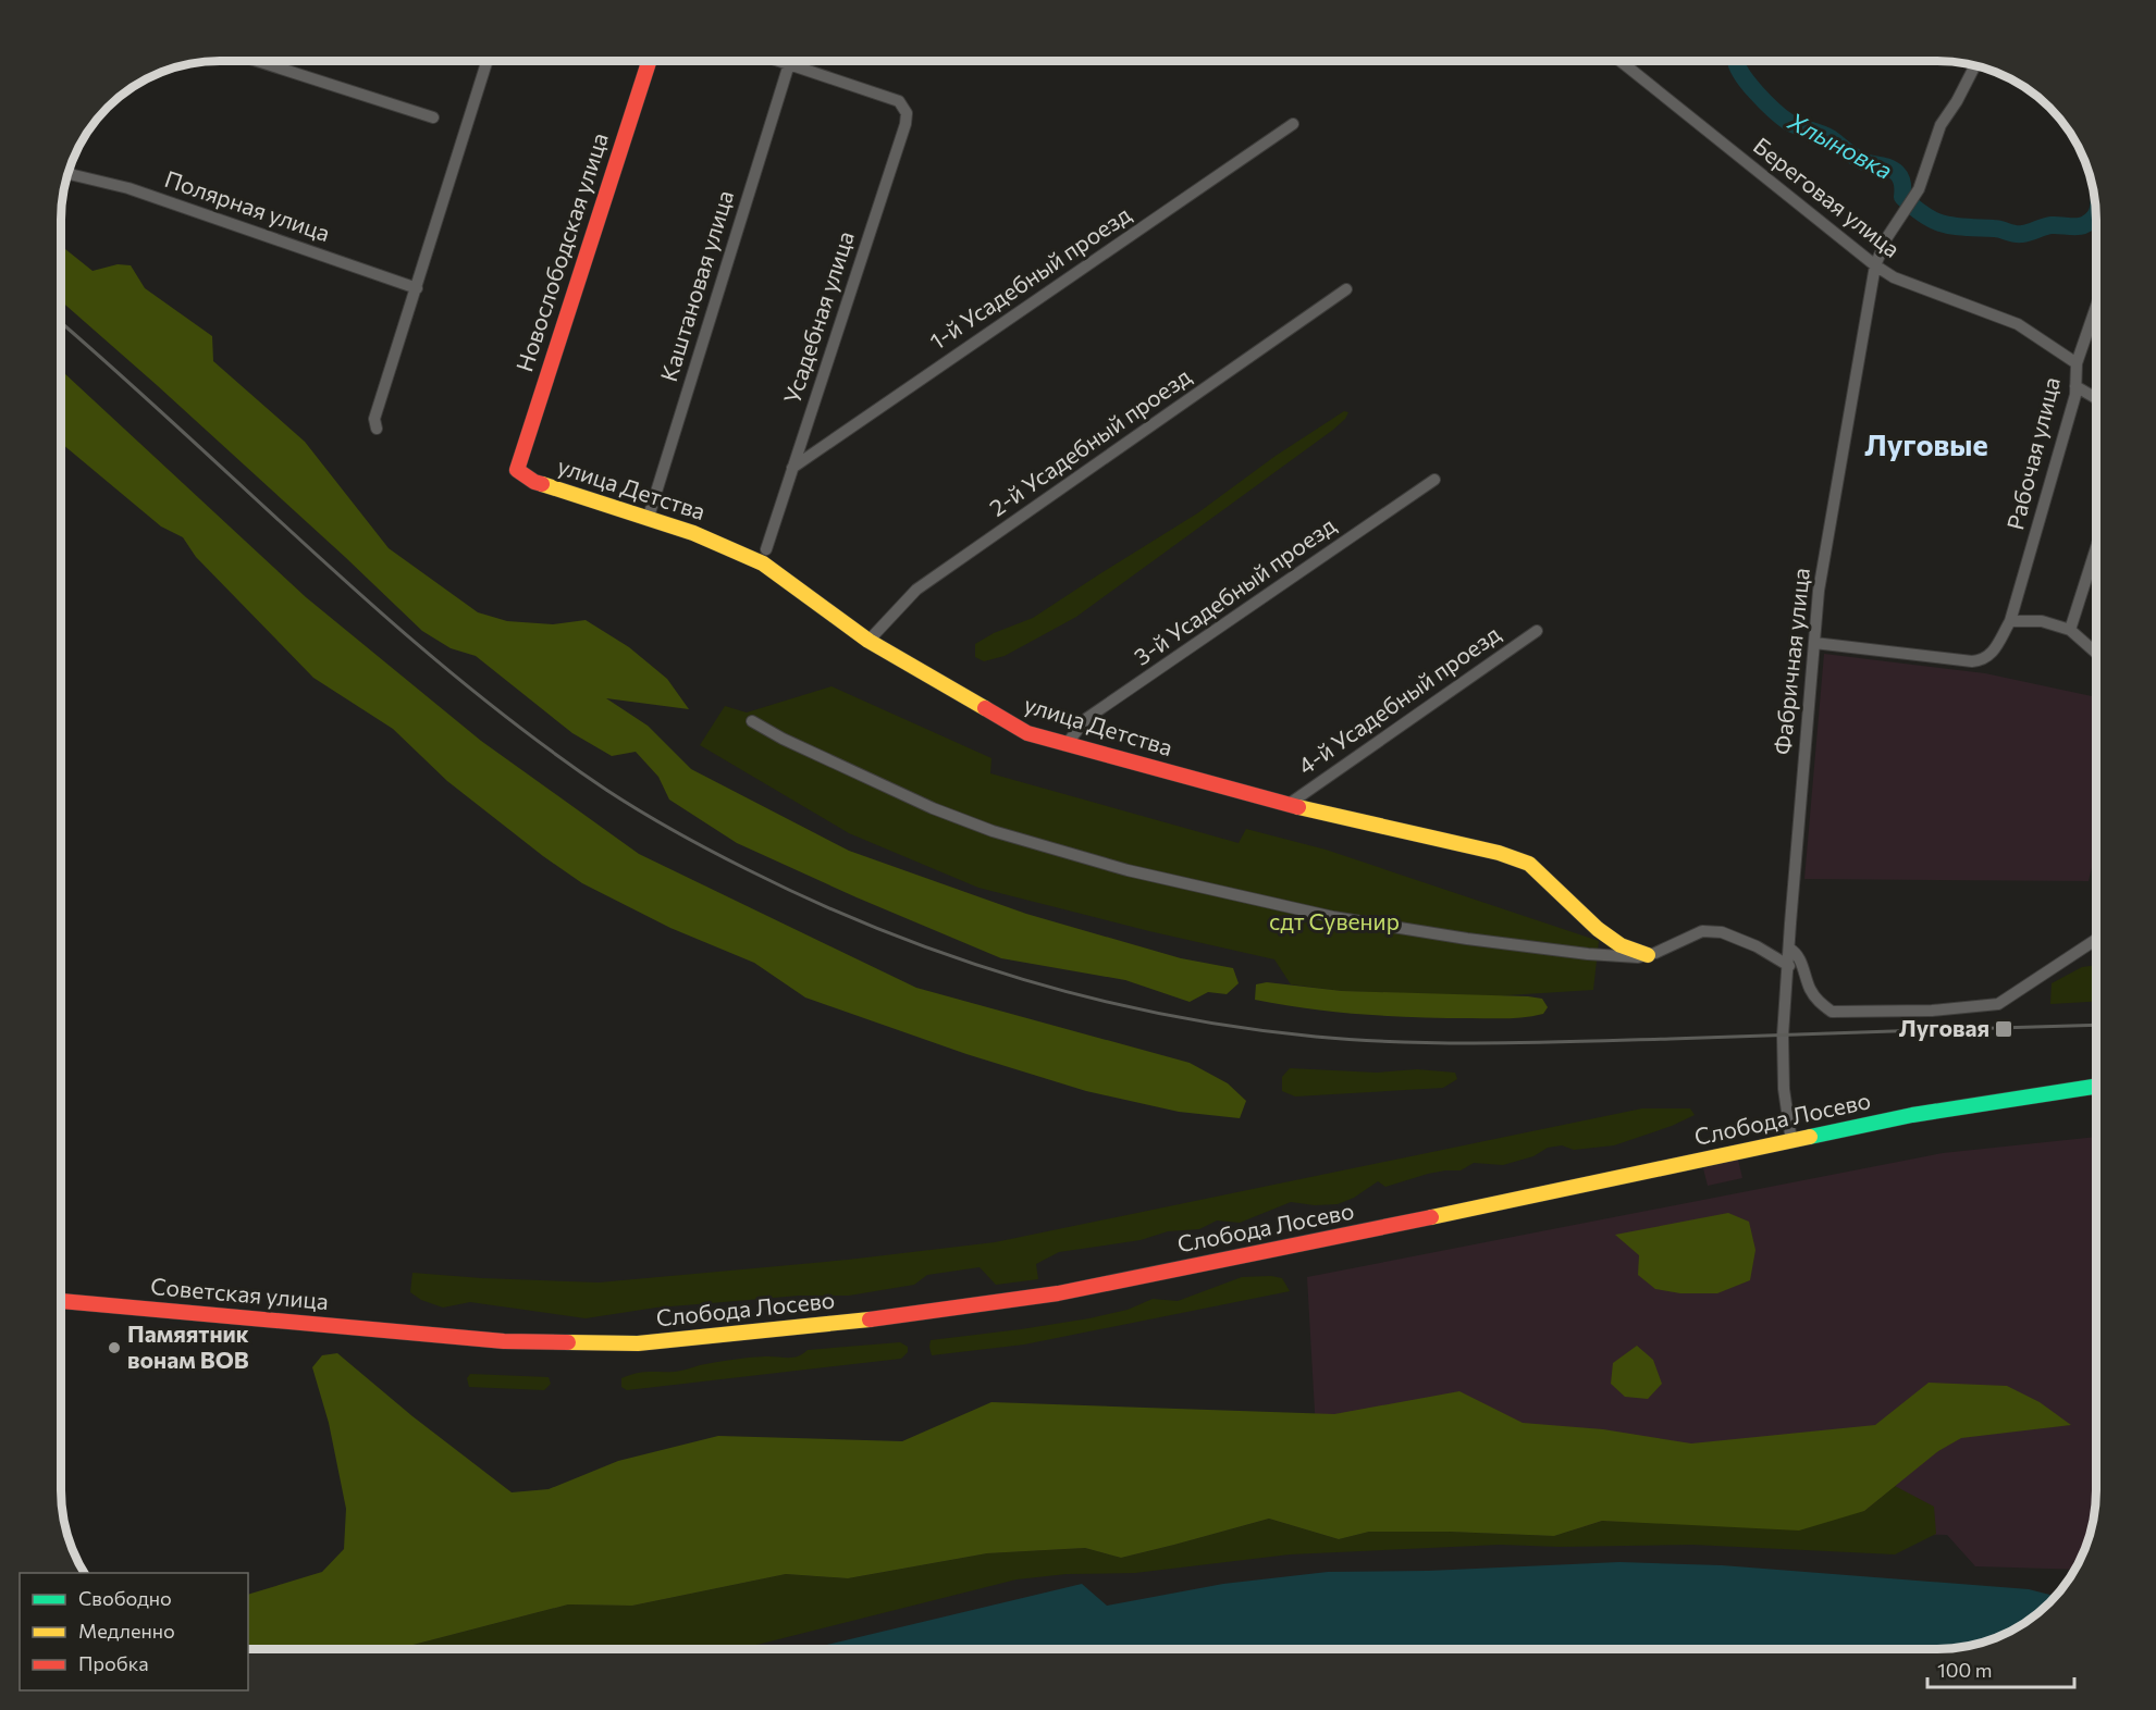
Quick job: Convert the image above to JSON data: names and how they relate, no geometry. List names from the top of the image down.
{
  "streets": {
    "main road": [
      "Новослободская улица",
      "улица Детства",
      "Слобода Лосево",
      "Советская улица"
    ],
    "street": [
      "Береговая улица",
      "Полярная улица",
      "1-й Усадебный проезд",
      "Каштановая улица",
      "Усадебная улица",
      "2-й Усадебный проезд",
      "Рабочая улица",
      "3-й Усадебный проезд",
      "Фабричная улица",
      "4-й Усадебный проезд"
    ]
  },
  "crossings": [
    ["Береговая улица", "Рабочая улица"],
    ["Береговая улица", "Фабричная улица"],
    ["Новослободская улица", "улица Детства"],
    ["1-й Усадебный проезд", "Усадебная улица"],
    ["Каштановая улица", "Усадебная улица"],
    ["Каштановая улица", "улица Детства"],
    ["2-й Усадебный проезд", "улица Детства"],
    ["Рабочая улица", "Фабричная улица"],
    ["улица Детства", "3-й Усадебный проезд"],
    ["улица Детства", "4-й Усадебный проезд"],
    ["Фабричная улица", "Слобода Лосево"],
    ["Слобода Лосево", "Советская улица"]
  ],
  "districts": ["Луговые"],
  "water": ["Хлыновка"],
  "parks": ["сдт Сувенир"],
  "places": {
    "transit": ["Луговая"],
    "other": ["Памяятник вонам ВОВ"]
  },
  "legend": ["Свободно", "Медленно", "Пробка"],
  "scale_bar": "100 m"
}
